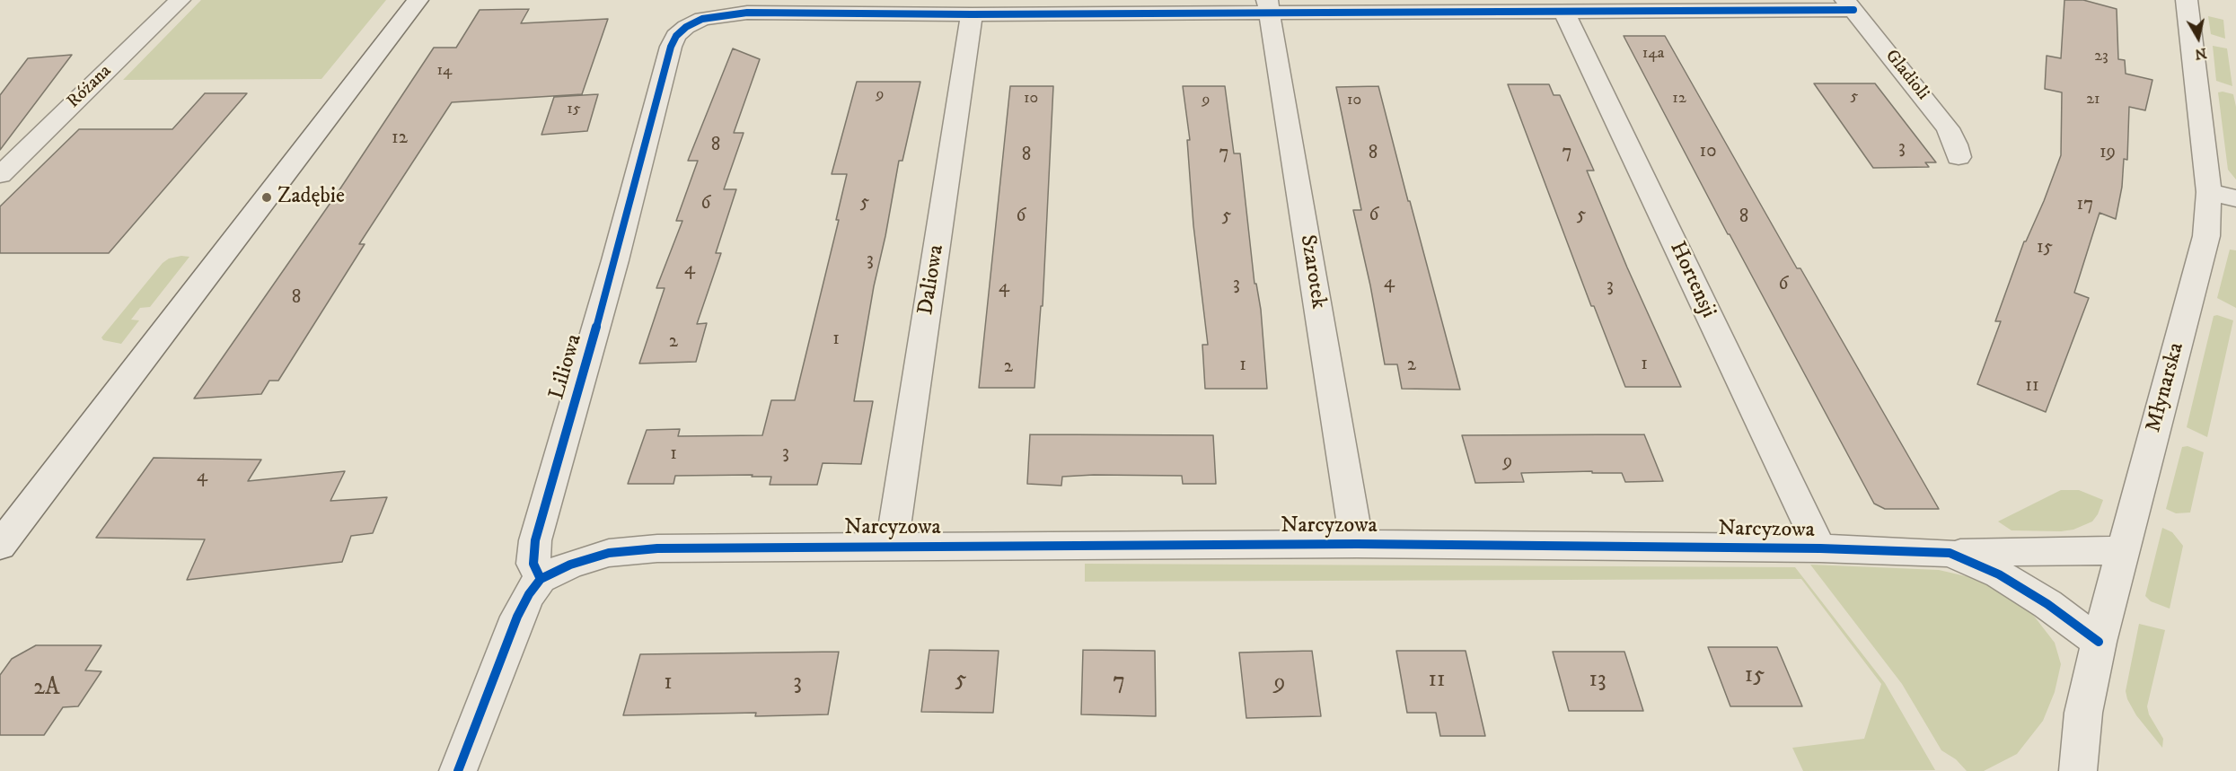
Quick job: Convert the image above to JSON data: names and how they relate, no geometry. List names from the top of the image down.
{
  "streets": {
    "street": [
      "Gladioli",
      "Różana",
      "Szarotek",
      "Daliowa",
      "Hortensji",
      "Liliowa",
      "Młynarska",
      "Narcyzowa"
    ]
  },
  "crossings": [
    ["Gladioli", "Liliowa"],
    ["Szarotek", "Liliowa"],
    ["Szarotek", "Narcyzowa"],
    ["Daliowa", "Liliowa"],
    ["Daliowa", "Narcyzowa"],
    ["Hortensji", "Liliowa"],
    ["Hortensji", "Narcyzowa"],
    ["Liliowa", "Narcyzowa"],
    ["Młynarska", "Narcyzowa"]
  ],
  "places": ["Zadębie"],
  "house_numbers": [
    "14a",
    "23",
    "14",
    "9",
    "5",
    "10",
    "12",
    "21",
    "9",
    "10",
    "15",
    "12",
    "8",
    "3",
    "10",
    "7",
    "19",
    "7",
    "8",
    "8",
    "5",
    "6",
    "17",
    "6",
    "5",
    "6",
    "5",
    "8",
    "15",
    "3",
    "4",
    "4",
    "3",
    "6",
    "3",
    "4",
    "8",
    "1",
    "2",
    "1",
    "1",
    "2",
    "2",
    "11",
    "3",
    "1",
    "9",
    "4",
    "15",
    "5",
    "11",
    "13",
    "7",
    "1",
    "3",
    "9",
    "2A"
  ],
  "north": "bottom"
}
